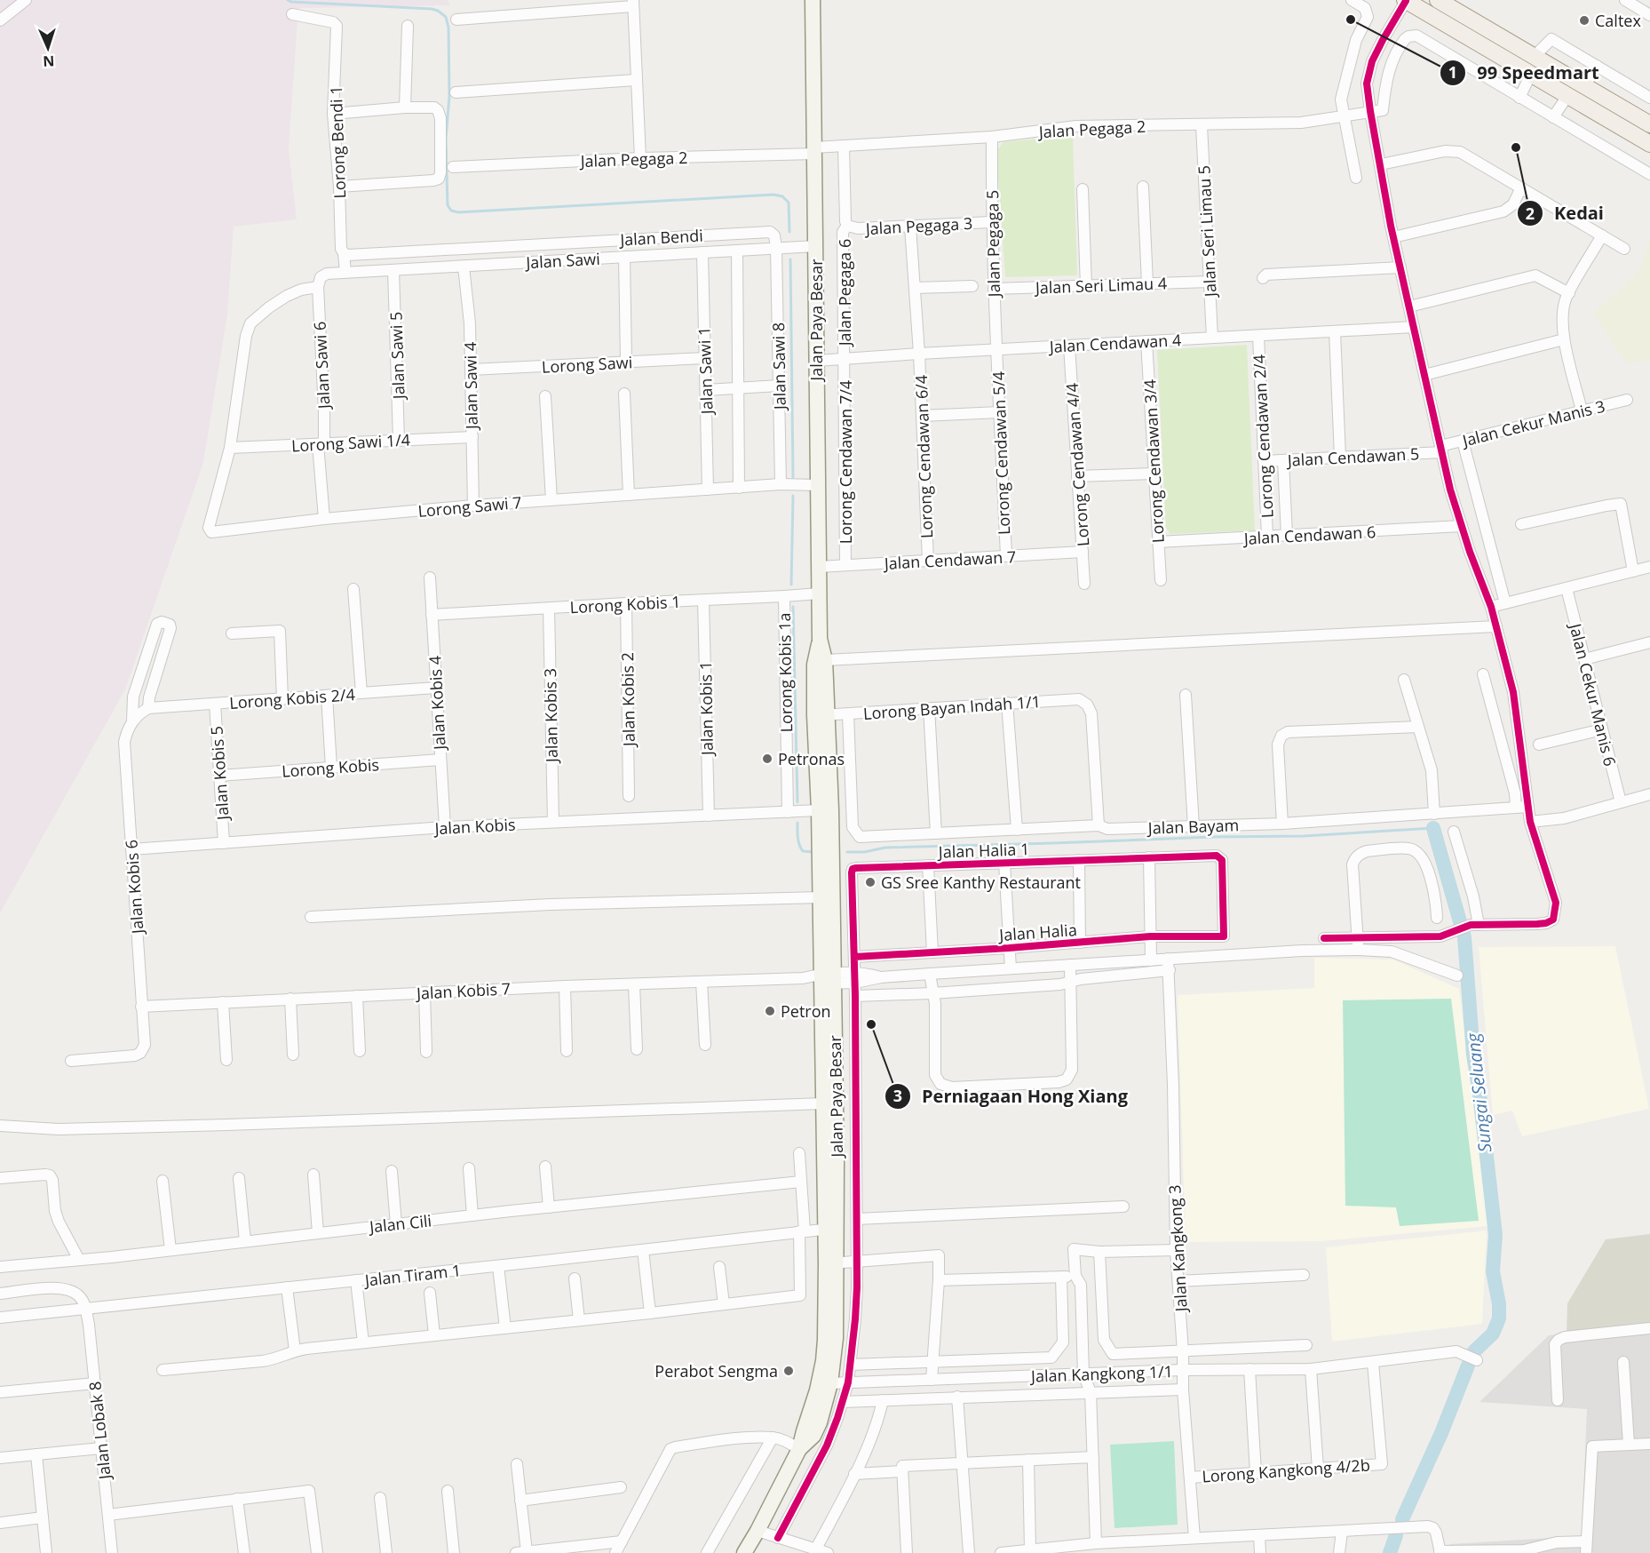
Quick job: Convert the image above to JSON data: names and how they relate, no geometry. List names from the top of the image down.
{
  "streets": {
    "street": [
      "Jalan Pegaga 2",
      "Lorong Bendi 1",
      "Jalan Pegaga 3",
      "Jalan Seri Limau 5",
      "Jalan Bendi",
      "Jalan Pegaga 5",
      "Jalan Sawi",
      "Jalan Seri Limau 4",
      "Jalan Pegaga 6",
      "Jalan Paya Besar",
      "Jalan Cendawan 4",
      "Jalan Sawi 5",
      "Lorong Sawi",
      "Jalan Sawi 6",
      "Jalan Sawi 8",
      "Jalan Sawi 1",
      "Jalan Sawi 4",
      "Jalan Cekur Manis 3",
      "Lorong Cendawan 2/4",
      "Lorong Sawi 1/4",
      "Lorong Cendawan 5/4",
      "Lorong Cendawan 6/4",
      "Jalan Cendawan 5",
      "Lorong Cendawan 3/4",
      "Lorong Cendawan 7/4",
      "Lorong Cendawan 4/4",
      "Lorong Sawi 7",
      "Jalan Cendawan 6",
      "Jalan Cendawan 7",
      "Lorong Kobis 1",
      "Lorong Kobis 1a",
      "Jalan Cekur Manis 6",
      "Lorong Kobis 2/4",
      "Jalan Kobis 2",
      "Jalan Kobis 4",
      "Lorong Bayan Indah 1/1",
      "Jalan Kobis 1",
      "Jalan Kobis 3",
      "Lorong Kobis",
      "Jalan Kobis 5",
      "Jalan Kobis",
      "Jalan Bayam",
      "Jalan Halia 1",
      "Jalan Kobis 6",
      "Jalan Halia",
      "Jalan Kobis 7",
      "Jalan Cili",
      "Jalan Kangkong 3",
      "Jalan Tiram 1",
      "Jalan Kangkong 1/1",
      "Jalan Lobak 8",
      "Lorong Kangkong 4/2b"
    ]
  },
  "crossings": [
    ["Jalan Pegaga 2", "Jalan Seri Limau 5"],
    ["Jalan Pegaga 2", "Jalan Pegaga 5"],
    ["Jalan Pegaga 2", "Jalan Pegaga 6"],
    ["Jalan Pegaga 2", "Jalan Paya Besar"],
    ["Lorong Bendi 1", "Jalan Bendi"],
    ["Lorong Bendi 1", "Jalan Sawi"],
    ["Jalan Pegaga 3", "Jalan Pegaga 5"],
    ["Jalan Pegaga 3", "Jalan Pegaga 6"],
    ["Jalan Pegaga 3", "Lorong Cendawan 6/4"],
    ["Jalan Seri Limau 5", "Jalan Seri Limau 4"],
    ["Jalan Seri Limau 5", "Jalan Cendawan 4"],
    ["Jalan Bendi", "Jalan Sawi"],
    ["Jalan Bendi", "Jalan Sawi 8"],
    ["Jalan Pegaga 5", "Jalan Seri Limau 4"],
    ["Jalan Pegaga 5", "Jalan Cendawan 4"],
    ["Jalan Pegaga 5", "Lorong Cendawan 5/4"],
    ["Jalan Sawi", "Jalan Paya Besar"],
    ["Jalan Sawi", "Jalan Sawi 5"],
    ["Jalan Sawi", "Jalan Sawi 6"],
    ["Jalan Sawi", "Jalan Sawi 8"],
    ["Jalan Sawi", "Jalan Sawi 1"],
    ["Jalan Sawi", "Jalan Sawi 4"],
    ["Jalan Pegaga 6", "Jalan Cendawan 4"],
    ["Jalan Pegaga 6", "Lorong Cendawan 7/4"],
    ["Jalan Paya Besar", "Jalan Cendawan 4"],
    ["Jalan Paya Besar", "Lorong Sawi 7"],
    ["Jalan Paya Besar", "Jalan Cendawan 7"],
    ["Jalan Paya Besar", "Lorong Kobis 1"],
    ["Jalan Paya Besar", "Lorong Bayan Indah 1/1"],
    ["Jalan Paya Besar", "Jalan Kobis"],
    ["Jalan Paya Besar", "Jalan Kobis 7"],
    ["Jalan Paya Besar", "Jalan Tiram 1"],
    ["Jalan Paya Besar", "Jalan Kangkong 1/1"],
    ["Jalan Cendawan 4", "Lorong Cendawan 2/4"],
    ["Jalan Cendawan 4", "Lorong Cendawan 5/4"],
    ["Jalan Cendawan 4", "Lorong Cendawan 6/4"],
    ["Jalan Cendawan 4", "Lorong Cendawan 3/4"],
    ["Jalan Cendawan 4", "Lorong Cendawan 7/4"],
    ["Jalan Cendawan 4", "Lorong Cendawan 4/4"],
    ["Jalan Sawi 5", "Lorong Sawi 1/4"],
    ["Lorong Sawi", "Jalan Sawi 1"],
    ["Lorong Sawi", "Jalan Sawi 4"],
    ["Jalan Sawi 6", "Lorong Sawi 1/4"],
    ["Jalan Sawi 6", "Lorong Sawi 7"],
    ["Jalan Sawi 8", "Lorong Sawi 7"],
    ["Jalan Sawi 1", "Lorong Sawi 7"],
    ["Jalan Sawi 4", "Lorong Sawi 1/4"],
    ["Jalan Sawi 4", "Lorong Sawi 7"],
    ["Jalan Cekur Manis 3", "Jalan Cendawan 5"],
    ["Lorong Cendawan 2/4", "Jalan Cendawan 5"],
    ["Lorong Cendawan 2/4", "Jalan Cendawan 6"],
    ["Lorong Sawi 1/4", "Lorong Sawi 7"],
    ["Lorong Cendawan 5/4", "Jalan Cendawan 7"],
    ["Lorong Cendawan 6/4", "Jalan Cendawan 7"],
    ["Lorong Cendawan 3/4", "Jalan Cendawan 6"],
    ["Lorong Cendawan 7/4", "Jalan Cendawan 7"],
    ["Lorong Cendawan 4/4", "Jalan Cendawan 7"],
    ["Lorong Kobis 1", "Lorong Kobis 1a"],
    ["Lorong Kobis 1", "Jalan Kobis 2"],
    ["Lorong Kobis 1", "Jalan Kobis 4"],
    ["Lorong Kobis 1", "Jalan Kobis 1"],
    ["Lorong Kobis 1", "Jalan Kobis 3"],
    ["Lorong Kobis 1a", "Jalan Kobis"],
    ["Lorong Kobis 2/4", "Jalan Kobis 4"],
    ["Lorong Kobis 2/4", "Jalan Kobis 5"],
    ["Lorong Kobis 2/4", "Jalan Kobis 6"],
    ["Jalan Kobis 4", "Lorong Kobis"],
    ["Jalan Kobis 4", "Jalan Kobis"],
    ["Lorong Bayan Indah 1/1", "Jalan Bayam"],
    ["Jalan Kobis 1", "Jalan Kobis"],
    ["Jalan Kobis 3", "Jalan Kobis"],
    ["Lorong Kobis", "Jalan Kobis 5"],
    ["Jalan Kobis 5", "Jalan Kobis"],
    ["Jalan Kobis", "Jalan Bayam"],
    ["Jalan Kobis", "Jalan Kobis 6"],
    ["Jalan Halia 1", "Jalan Halia"],
    ["Jalan Halia 1", "Jalan Kobis 7"],
    ["Jalan Halia 1", "Jalan Kangkong 1/1"],
    ["Jalan Kobis 6", "Jalan Kobis 7"],
    ["Jalan Kobis 7", "Jalan Kangkong 3"],
    ["Jalan Kangkong 3", "Jalan Kangkong 1/1"],
    ["Jalan Kangkong 3", "Lorong Kangkong 4/2b"],
    ["Jalan Tiram 1", "Jalan Lobak 8"],
    ["Jalan Kangkong 1/1", "Lorong Kangkong 4/2b"]
  ],
  "water": ["Sungai Seluang"],
  "places": [
    "99 Speedmart",
    "Caltex",
    "Kedai",
    "Petronas",
    "GS Sree Kanthy Restaurant",
    "Petron",
    "Perniagaan Hong Xiang",
    "Perabot Sengma"
  ],
  "north": "bottom"
}
